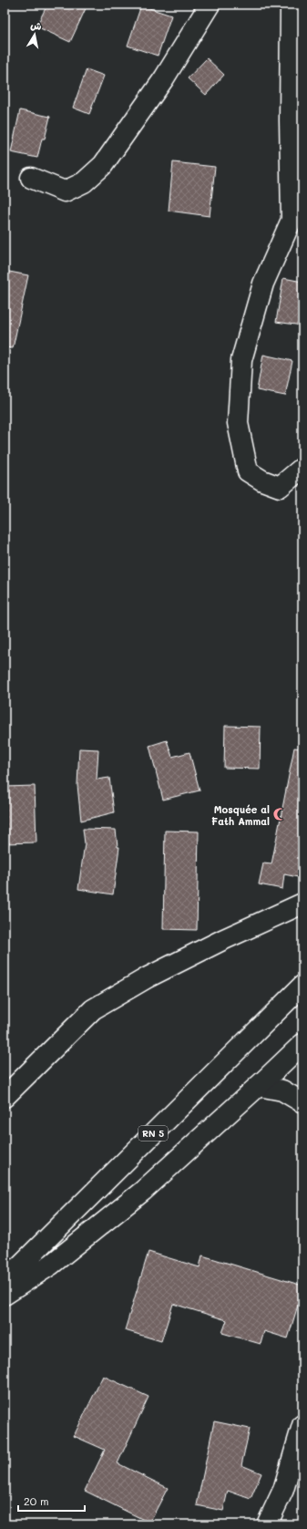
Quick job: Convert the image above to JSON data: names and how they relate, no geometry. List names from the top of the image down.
{
  "streets": {
    "main road": ["RN 5"]
  },
  "places": {
    "mosque": ["Mosquée al Fath Ammal"]
  },
  "scale_bar": "20 m",
  "north": "top"
}
